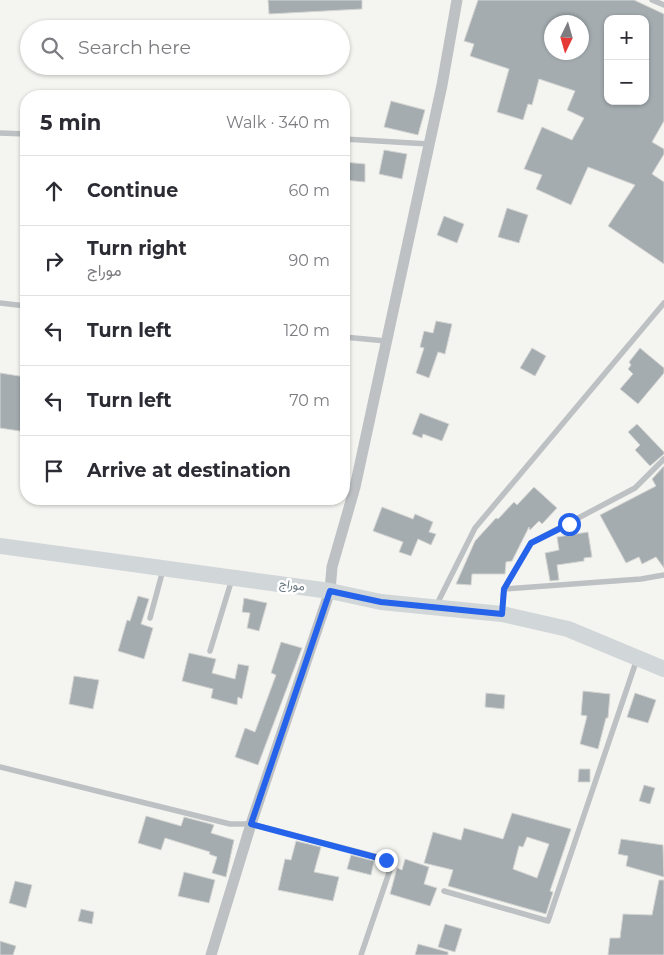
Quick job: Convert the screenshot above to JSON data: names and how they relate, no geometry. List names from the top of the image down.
{
  "streets": {
    "main road": ["موراج"]
  },
  "north": "bottom",
  "page": {
    "map_buttons": ["+", "−"],
    "search": "Search here",
    "heading": ["5 min", "Walk · 340 m"],
    "list": [
      ["Continue", "60 m"],
      ["Turn right", "موراج", "90 m"],
      ["Turn left", "120 m"],
      ["Turn left", "70 m"],
      "Arrive at destination"
    ]
  }
}
